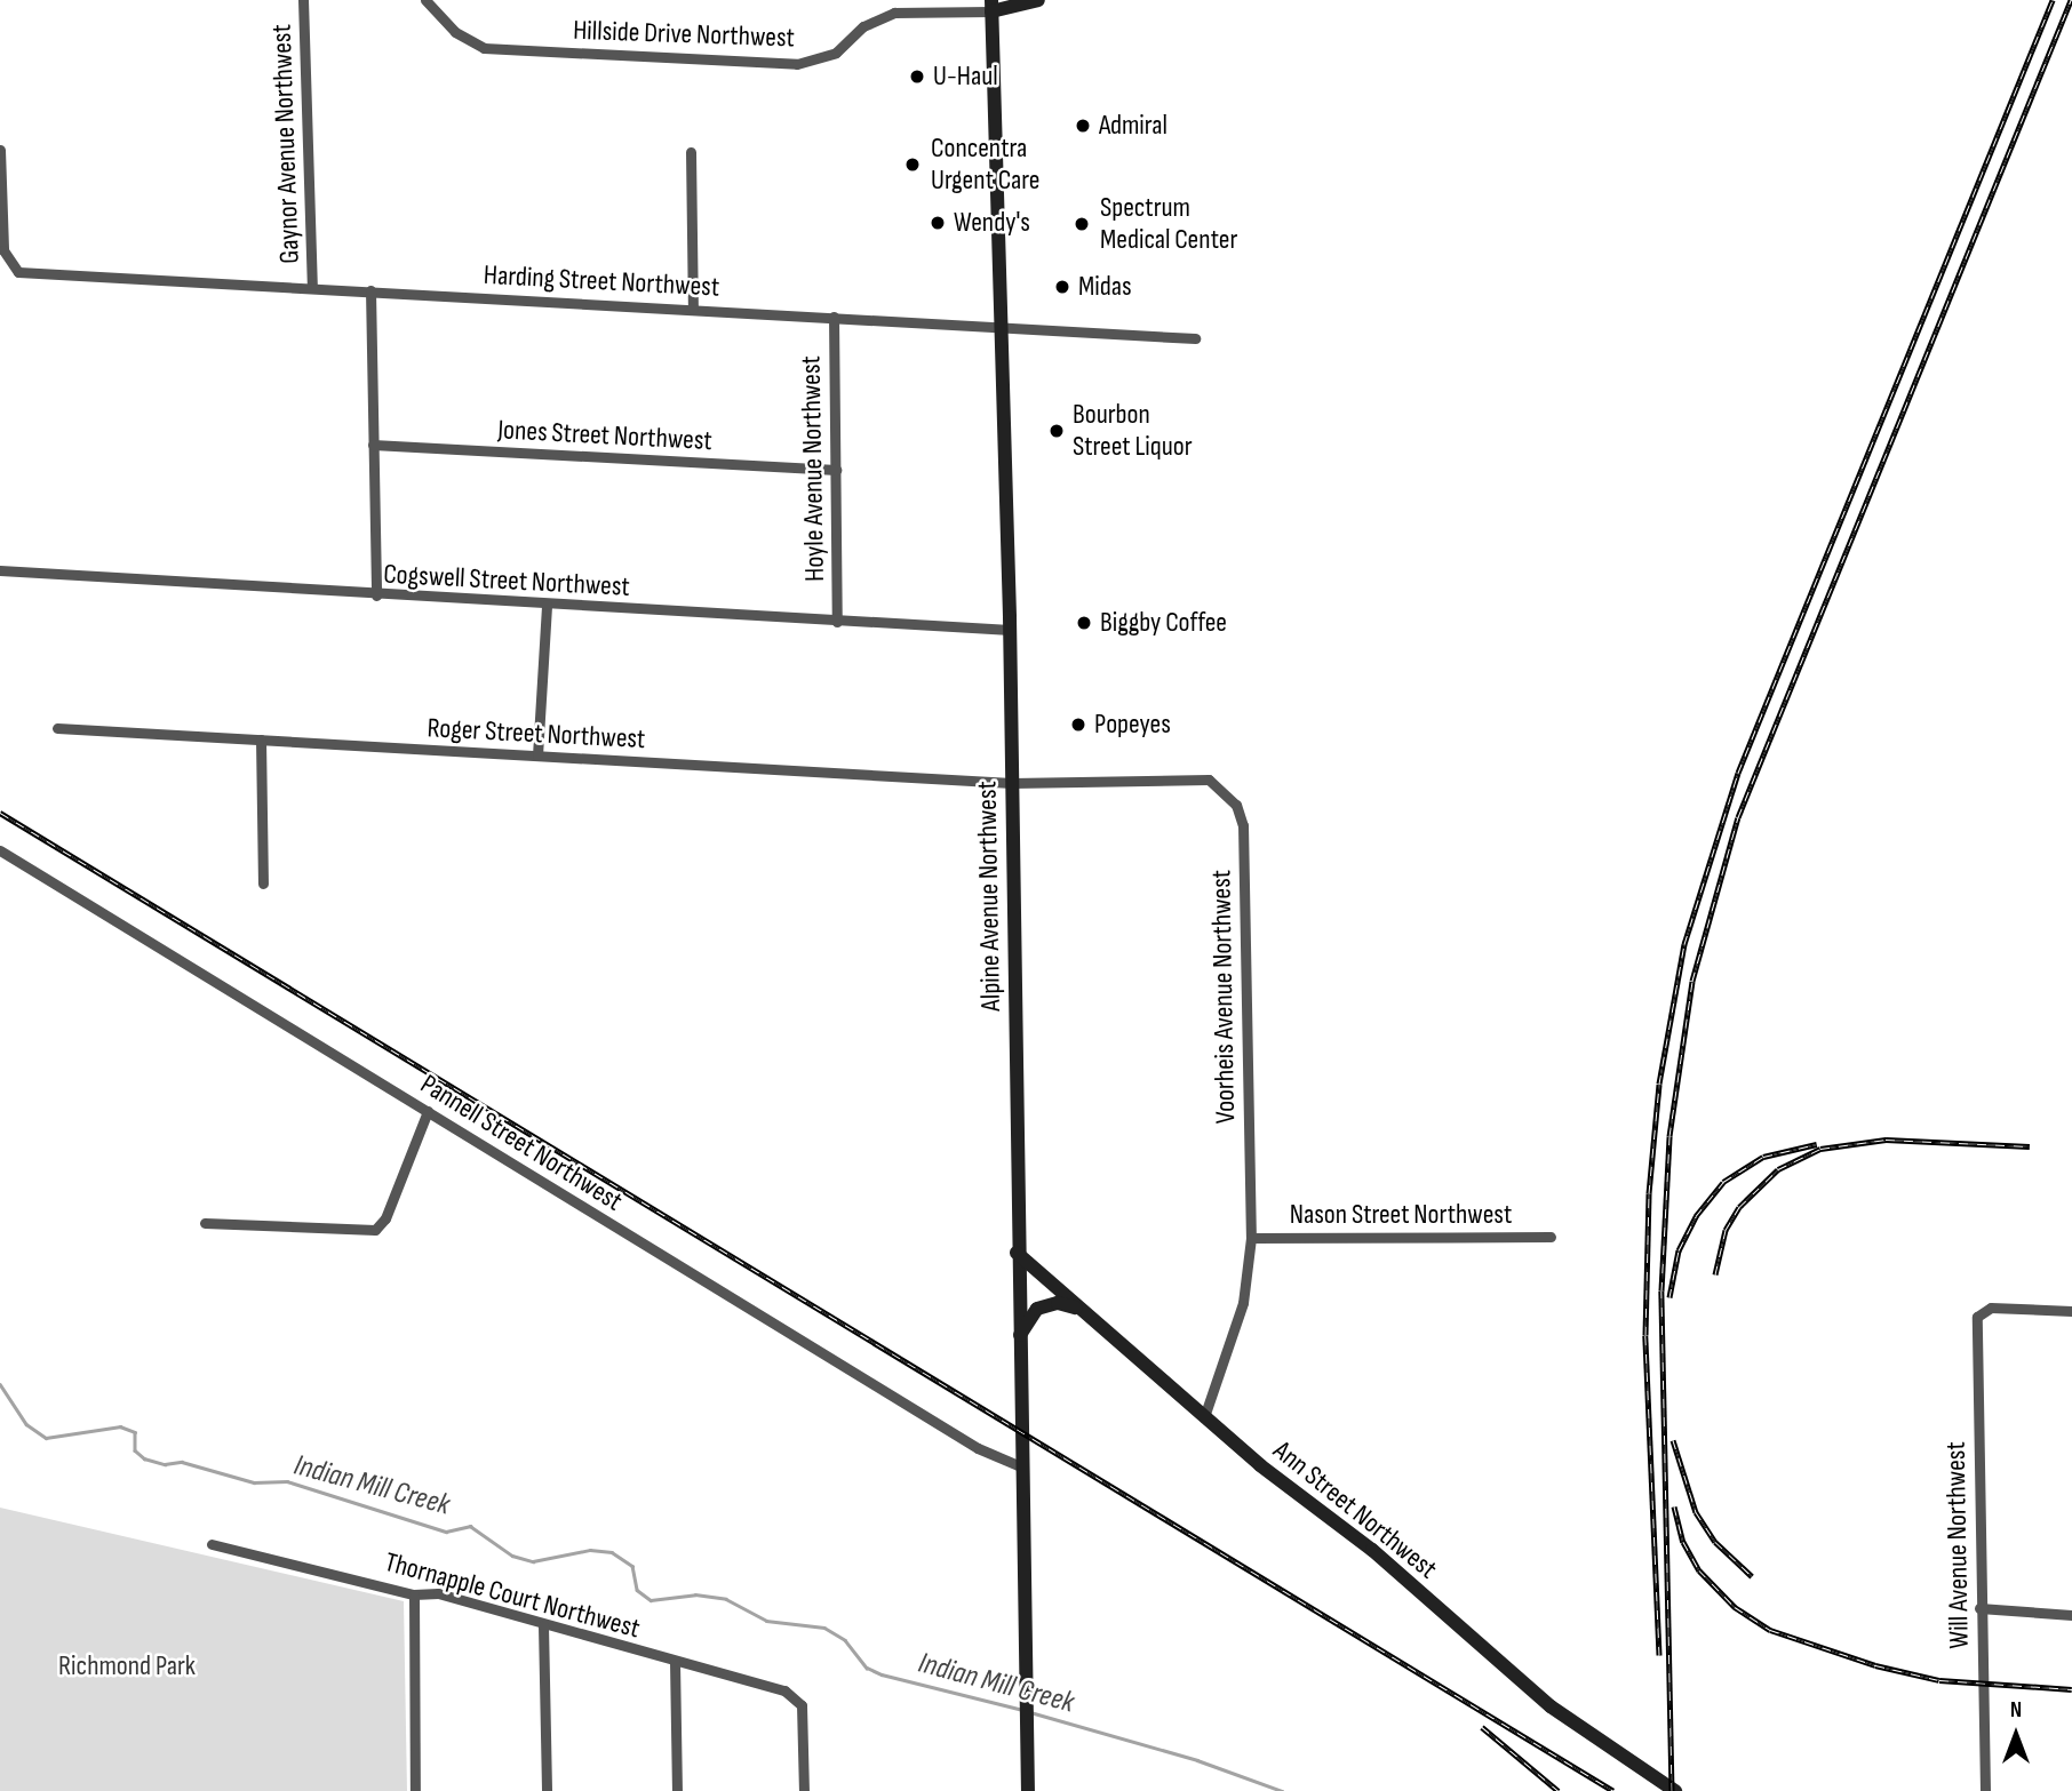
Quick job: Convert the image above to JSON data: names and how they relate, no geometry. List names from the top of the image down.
{
  "streets": {
    "main road": ["Hillside Drive Northwest", "Alpine Avenue Northwest", "Ann Street Northwest"],
    "street": [
      "Gaynor Avenue Northwest",
      "Harding Street Northwest",
      "Jones Street Northwest",
      "Hoyle Avenue Northwest",
      "Cogswell Street Northwest",
      "Roger Street Northwest",
      "Voorheis Avenue Northwest",
      "Pannell Street Northwest",
      "Nason Street Northwest",
      "Will Avenue Northwest",
      "Thornapple Court Northwest"
    ]
  },
  "crossings": [
    ["Hillside Drive Northwest", "Alpine Avenue Northwest"],
    ["Gaynor Avenue Northwest", "Harding Street Northwest"],
    ["Harding Street Northwest", "Hoyle Avenue Northwest"],
    ["Harding Street Northwest", "Alpine Avenue Northwest"],
    ["Jones Street Northwest", "Hoyle Avenue Northwest"],
    ["Hoyle Avenue Northwest", "Cogswell Street Northwest"],
    ["Cogswell Street Northwest", "Alpine Avenue Northwest"],
    ["Roger Street Northwest", "Alpine Avenue Northwest"],
    ["Roger Street Northwest", "Voorheis Avenue Northwest"],
    ["Alpine Avenue Northwest", "Voorheis Avenue Northwest"],
    ["Alpine Avenue Northwest", "Pannell Street Northwest"],
    ["Alpine Avenue Northwest", "Ann Street Northwest"],
    ["Voorheis Avenue Northwest", "Nason Street Northwest"],
    ["Voorheis Avenue Northwest", "Ann Street Northwest"]
  ],
  "water": ["Indian Mill Creek"],
  "parks": ["Richmond Park"],
  "places": [
    "U-Haul",
    "Admiral",
    "Concentra Urgent Care",
    "Wendy's",
    "Spectrum Medical Center",
    "Midas",
    "Bourbon Street Liquor",
    "Biggby Coffee",
    "Popeyes"
  ],
  "north": "top"
}
